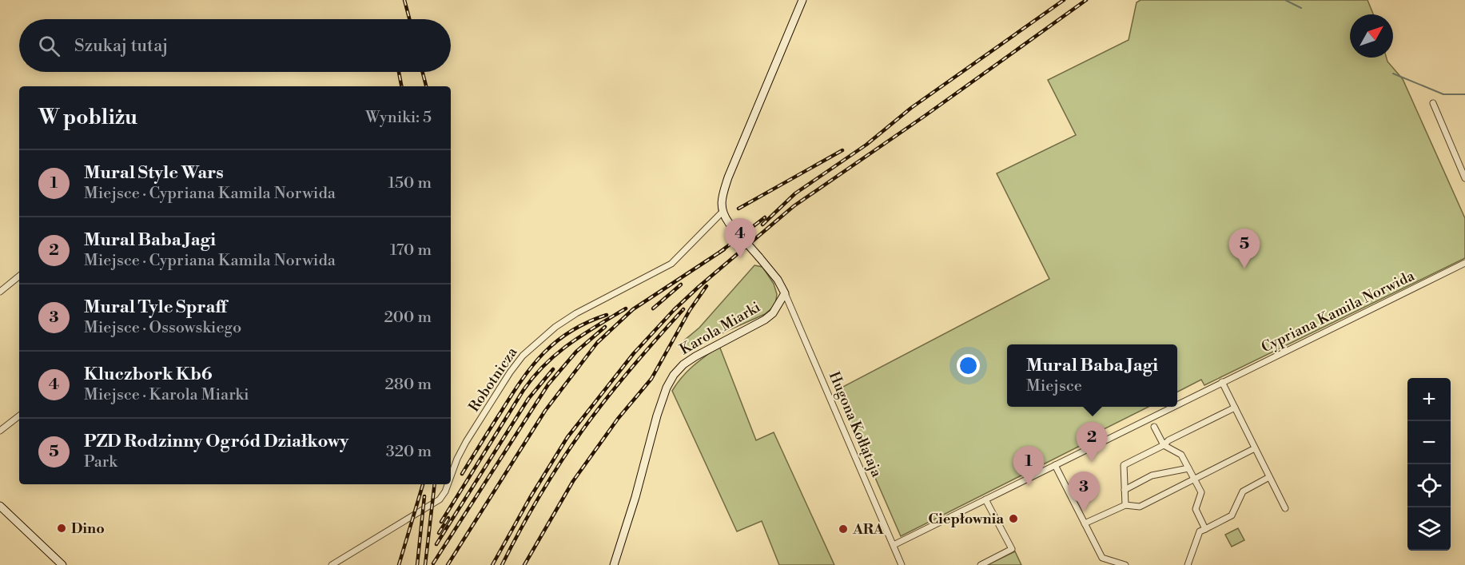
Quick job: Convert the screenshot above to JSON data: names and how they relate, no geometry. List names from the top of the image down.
{
  "streets": {
    "street": [
      "Cypriana Kamila Norwida",
      "Karola Miarki",
      "Robotnicza",
      "Hugona Kołłątaja"
    ]
  },
  "crossings": [
    ["Cypriana Kamila Norwida", "Hugona Kołłątaja"],
    ["Karola Miarki", "Hugona Kołłątaja"]
  ],
  "places": ["Ciepłownia", "Dino", "ARA"],
  "north": "top right",
  "page": {
    "search": "Szukaj tutaj",
    "heading": ["W pobliżu", "Wyniki: 5"],
    "list": [
      {
        "mark": "1",
        "name": "Mural Style Wars",
        "note": "Miejsce · Cypriana Kamila Norwida",
        "value": "150 m"
      },
      {
        "mark": "2",
        "name": "Mural Baba Jagi",
        "note": "Miejsce · Cypriana Kamila Norwida",
        "value": "170 m"
      },
      {
        "mark": "3",
        "name": "Mural Tyle Spraff",
        "note": "Miejsce · Ossowskiego",
        "value": "200 m"
      },
      {
        "mark": "4",
        "name": "Kluczbork Kb6",
        "note": "Miejsce · Karola Miarki",
        "value": "280 m"
      },
      {
        "mark": "5",
        "name": "PZD Rodzinny Ogród Działkowy",
        "note": "Park",
        "value": "320 m"
      }
    ],
    "pins": [
      "4",
      "5",
      "2",
      "1",
      "3"
    ],
    "popup": ["Mural Baba Jagi", "Miejsce"],
    "map_buttons": ["+", "−"]
  }
}
